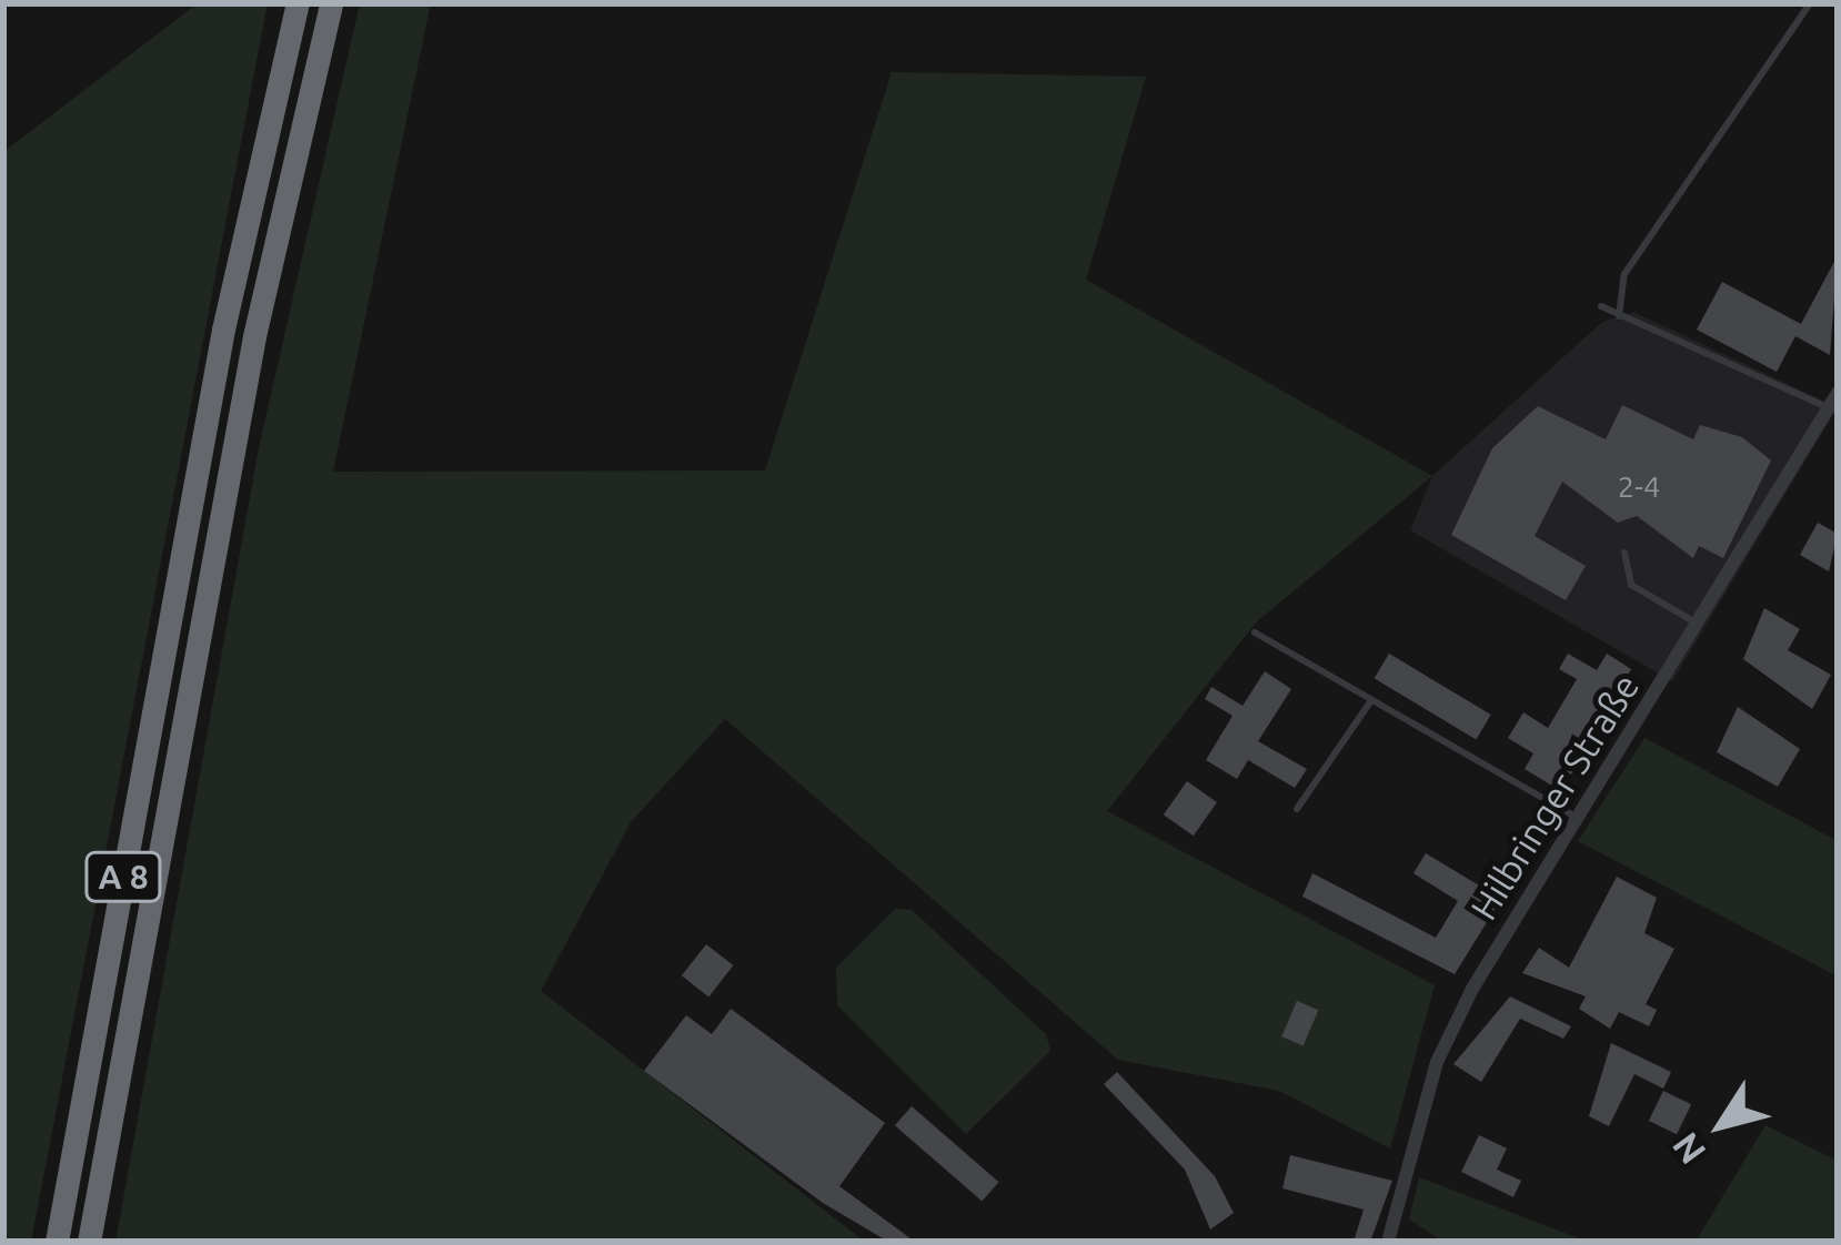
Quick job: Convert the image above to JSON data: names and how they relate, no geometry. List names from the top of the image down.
{
  "streets": {
    "highway": ["A 8"],
    "street": ["Hilbringer Straße"]
  },
  "house_numbers": ["2-4"],
  "north": "bottom left"
}
